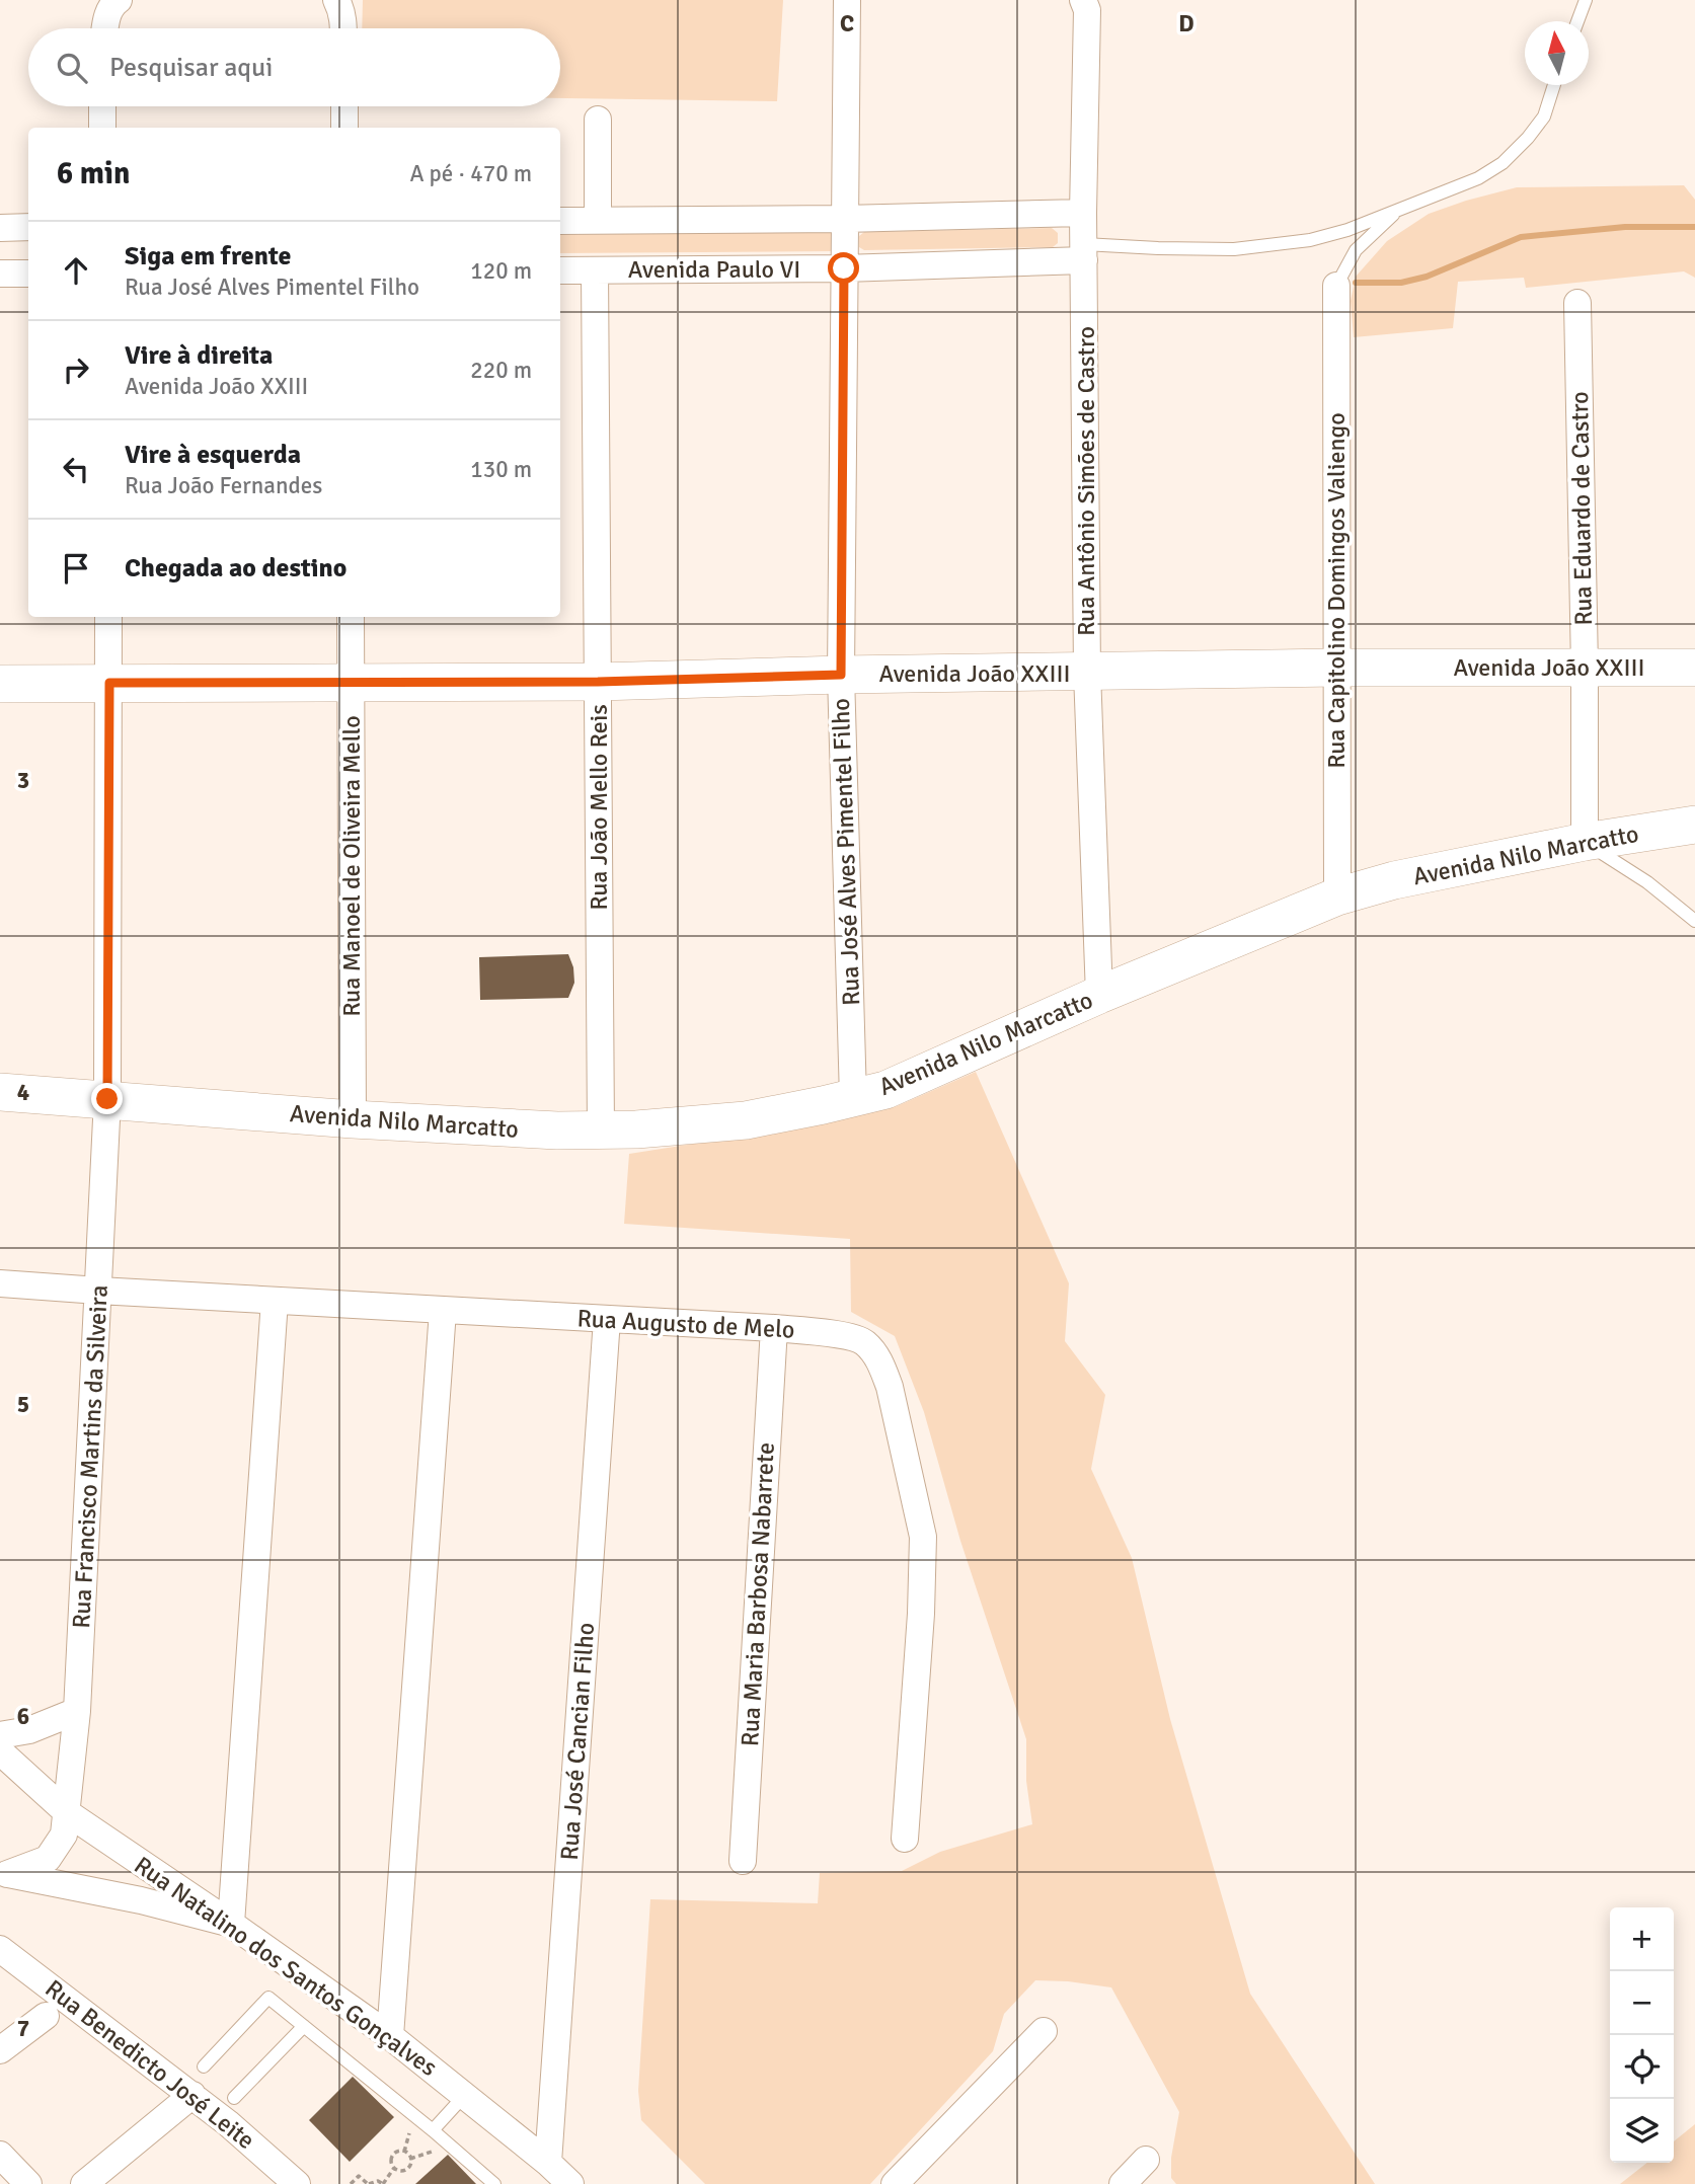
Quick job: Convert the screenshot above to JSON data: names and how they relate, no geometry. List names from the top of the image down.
{
  "streets": {
    "street": [
      "Avenida Paulo VI",
      "Rua Antônio Simões de Castro",
      "Rua Eduardo de Castro",
      "Rua Capitolino Domingos Valiengo",
      "Avenida João XXIII",
      "Rua João Mello Reis",
      "Rua José Alves Pimentel Filho",
      "Avenida Nilo Marcatto",
      "Rua Manoel de Oliveira Mello",
      "Rua Augusto de Melo",
      "Rua Francisco Martins da Silveira",
      "Rua Maria Barbosa Nabarrete",
      "Rua José Cancian Filho",
      "Rua Natalino dos Santos Gonçalves",
      "Rua Benedicto José Leite"
    ]
  },
  "crossings": [
    ["Avenida Paulo VI", "Rua Antônio Simões de Castro"],
    ["Avenida Paulo VI", "Rua João Mello Reis"],
    ["Avenida Paulo VI", "Rua José Alves Pimentel Filho"],
    ["Rua Antônio Simões de Castro", "Avenida João XXIII"],
    ["Rua Antônio Simões de Castro", "Avenida Nilo Marcatto"],
    ["Rua Eduardo de Castro", "Avenida João XXIII"],
    ["Rua Eduardo de Castro", "Avenida Nilo Marcatto"],
    ["Rua Capitolino Domingos Valiengo", "Avenida João XXIII"],
    ["Rua Capitolino Domingos Valiengo", "Avenida Nilo Marcatto"],
    ["Avenida João XXIII", "Rua João Mello Reis"],
    ["Avenida João XXIII", "Rua José Alves Pimentel Filho"],
    ["Avenida João XXIII", "Rua Manoel de Oliveira Mello"],
    ["Avenida João XXIII", "Rua Francisco Martins da Silveira"],
    ["Rua João Mello Reis", "Avenida Nilo Marcatto"],
    ["Rua José Alves Pimentel Filho", "Avenida Nilo Marcatto"],
    ["Avenida Nilo Marcatto", "Rua Manoel de Oliveira Mello"],
    ["Avenida Nilo Marcatto", "Rua Francisco Martins da Silveira"],
    ["Rua Augusto de Melo", "Rua Francisco Martins da Silveira"],
    ["Rua Augusto de Melo", "Rua Maria Barbosa Nabarrete"],
    ["Rua Augusto de Melo", "Rua José Cancian Filho"],
    ["Rua Francisco Martins da Silveira", "Rua Natalino dos Santos Gonçalves"],
    ["Rua José Cancian Filho", "Rua Natalino dos Santos Gonçalves"]
  ],
  "north": "top",
  "page": {
    "search": "Pesquisar aqui",
    "heading": ["6 min", "A pé · 470 m"],
    "list": [
      ["Siga em frente", "Rua José Alves Pimentel Filho", "120 m"],
      ["Vire à direita", "Avenida João XXIII", "220 m"],
      ["Vire à esquerda", "Rua João Fernandes", "130 m"],
      "Chegada ao destino"
    ],
    "map_buttons": ["+", "−"]
  },
  "grid": {
    "columns": ["C", "D"],
    "rows": [
      "3",
      "4",
      "5",
      "6",
      "7"
    ]
  }
}
